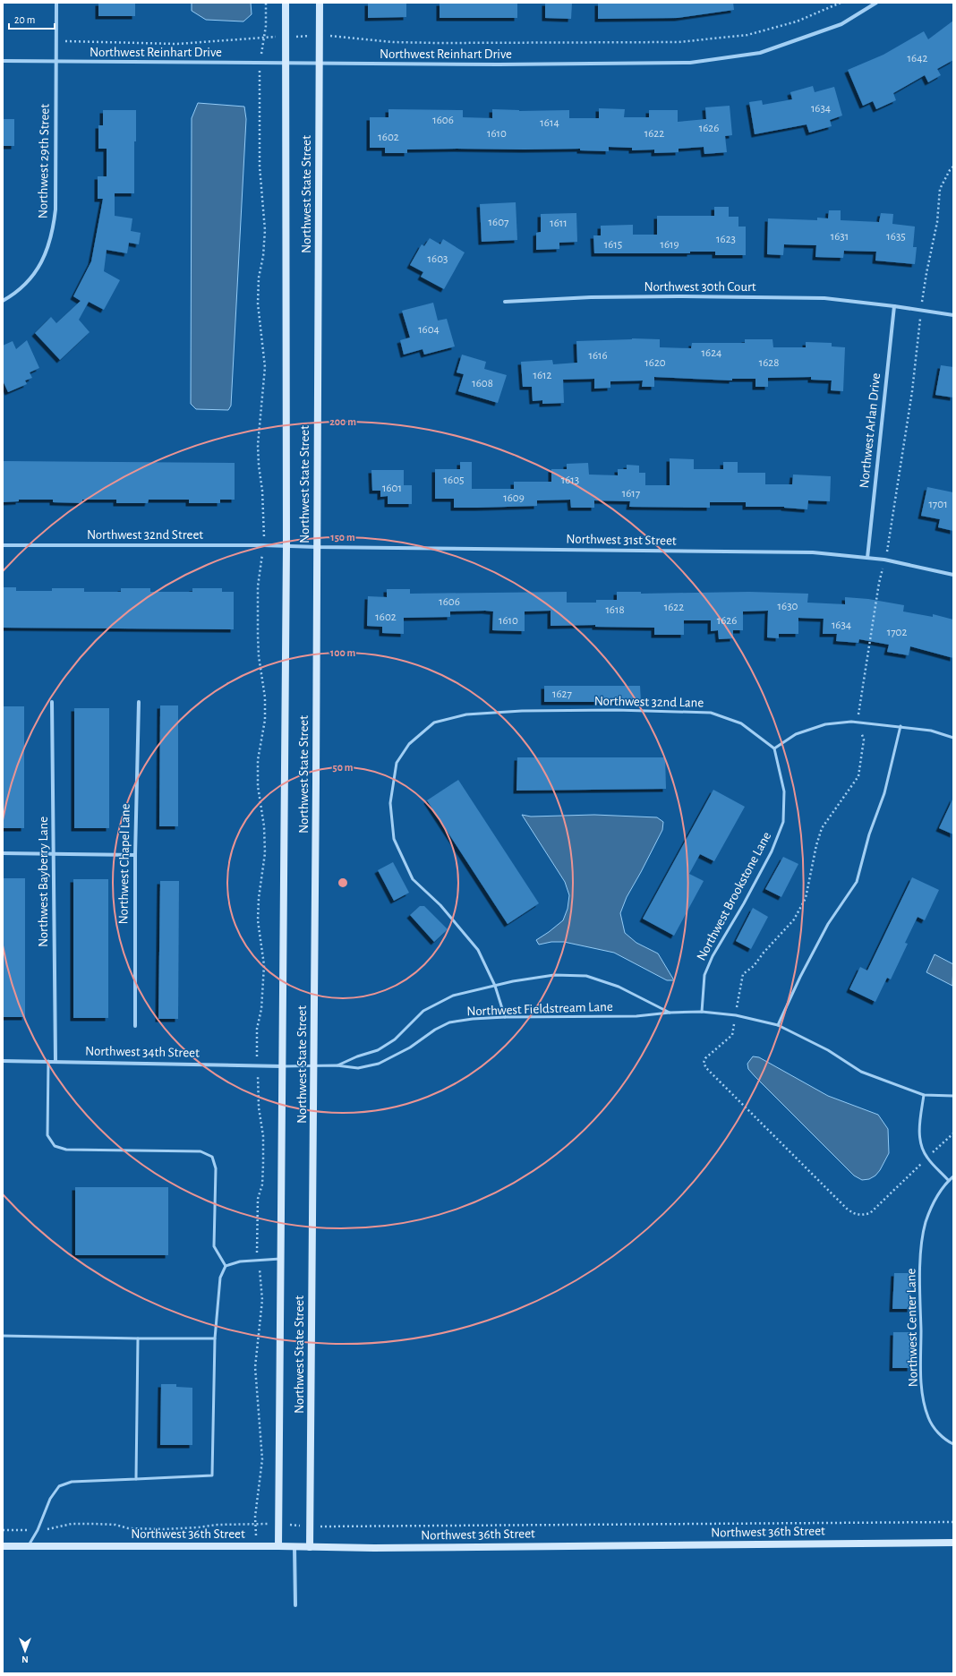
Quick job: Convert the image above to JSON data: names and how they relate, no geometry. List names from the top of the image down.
{
  "streets": {
    "main road": ["Northwest State Street", "Northwest 36th Street"],
    "street": [
      "Northwest Reinhart Drive",
      "Northwest 29th Street",
      "Northwest 30th Court",
      "Northwest Arlan Drive",
      "Northwest 32nd Street",
      "Northwest 31st Street",
      "Northwest Chapel Lane",
      "Northwest Bayberry Lane",
      "Northwest 34th Street"
    ],
    "lane": [
      "Northwest 32nd Lane",
      "Northwest Brookstone Lane",
      "Northwest Fieldstream Lane",
      "Northwest Center Lane"
    ]
  },
  "crossings": [
    ["Northwest Reinhart Drive", "Northwest 29th Street"],
    ["Northwest Reinhart Drive", "Northwest State Street"],
    ["Northwest State Street", "Northwest 32nd Street"],
    ["Northwest State Street", "Northwest 31st Street"],
    ["Northwest State Street", "Northwest Fieldstream Lane"],
    ["Northwest State Street", "Northwest 34th Street"],
    ["Northwest State Street", "Northwest 36th Street"],
    ["Northwest 30th Court", "Northwest Arlan Drive"],
    ["Northwest Arlan Drive", "Northwest 31st Street"],
    ["Northwest 32nd Street", "Northwest 31st Street"],
    ["Northwest 32nd Lane", "Northwest Brookstone Lane"],
    ["Northwest 32nd Lane", "Northwest Fieldstream Lane"],
    ["Northwest Bayberry Lane", "Northwest 34th Street"],
    ["Northwest Brookstone Lane", "Northwest Fieldstream Lane"],
    ["Northwest Fieldstream Lane", "Northwest 34th Street"]
  ],
  "house_numbers": [
    "1642",
    "1634",
    "1606",
    "1614",
    "1626",
    "1610",
    "1622",
    "1602",
    "1607",
    "1611",
    "1631",
    "1635",
    "1623",
    "1615",
    "1619",
    "1603",
    "1604",
    "1624",
    "1616",
    "1620",
    "1628",
    "1612",
    "1608",
    "1605",
    "1613",
    "1601",
    "1617",
    "1609",
    "1701",
    "1606",
    "1630",
    "1622",
    "1618",
    "1602",
    "1610",
    "1626",
    "1634",
    "1702",
    "1627"
  ],
  "scale_bar": "20 m",
  "north": "bottom",
  "rings": [
    "200 m",
    "150 m",
    "100 m",
    "50 m"
  ]
}
